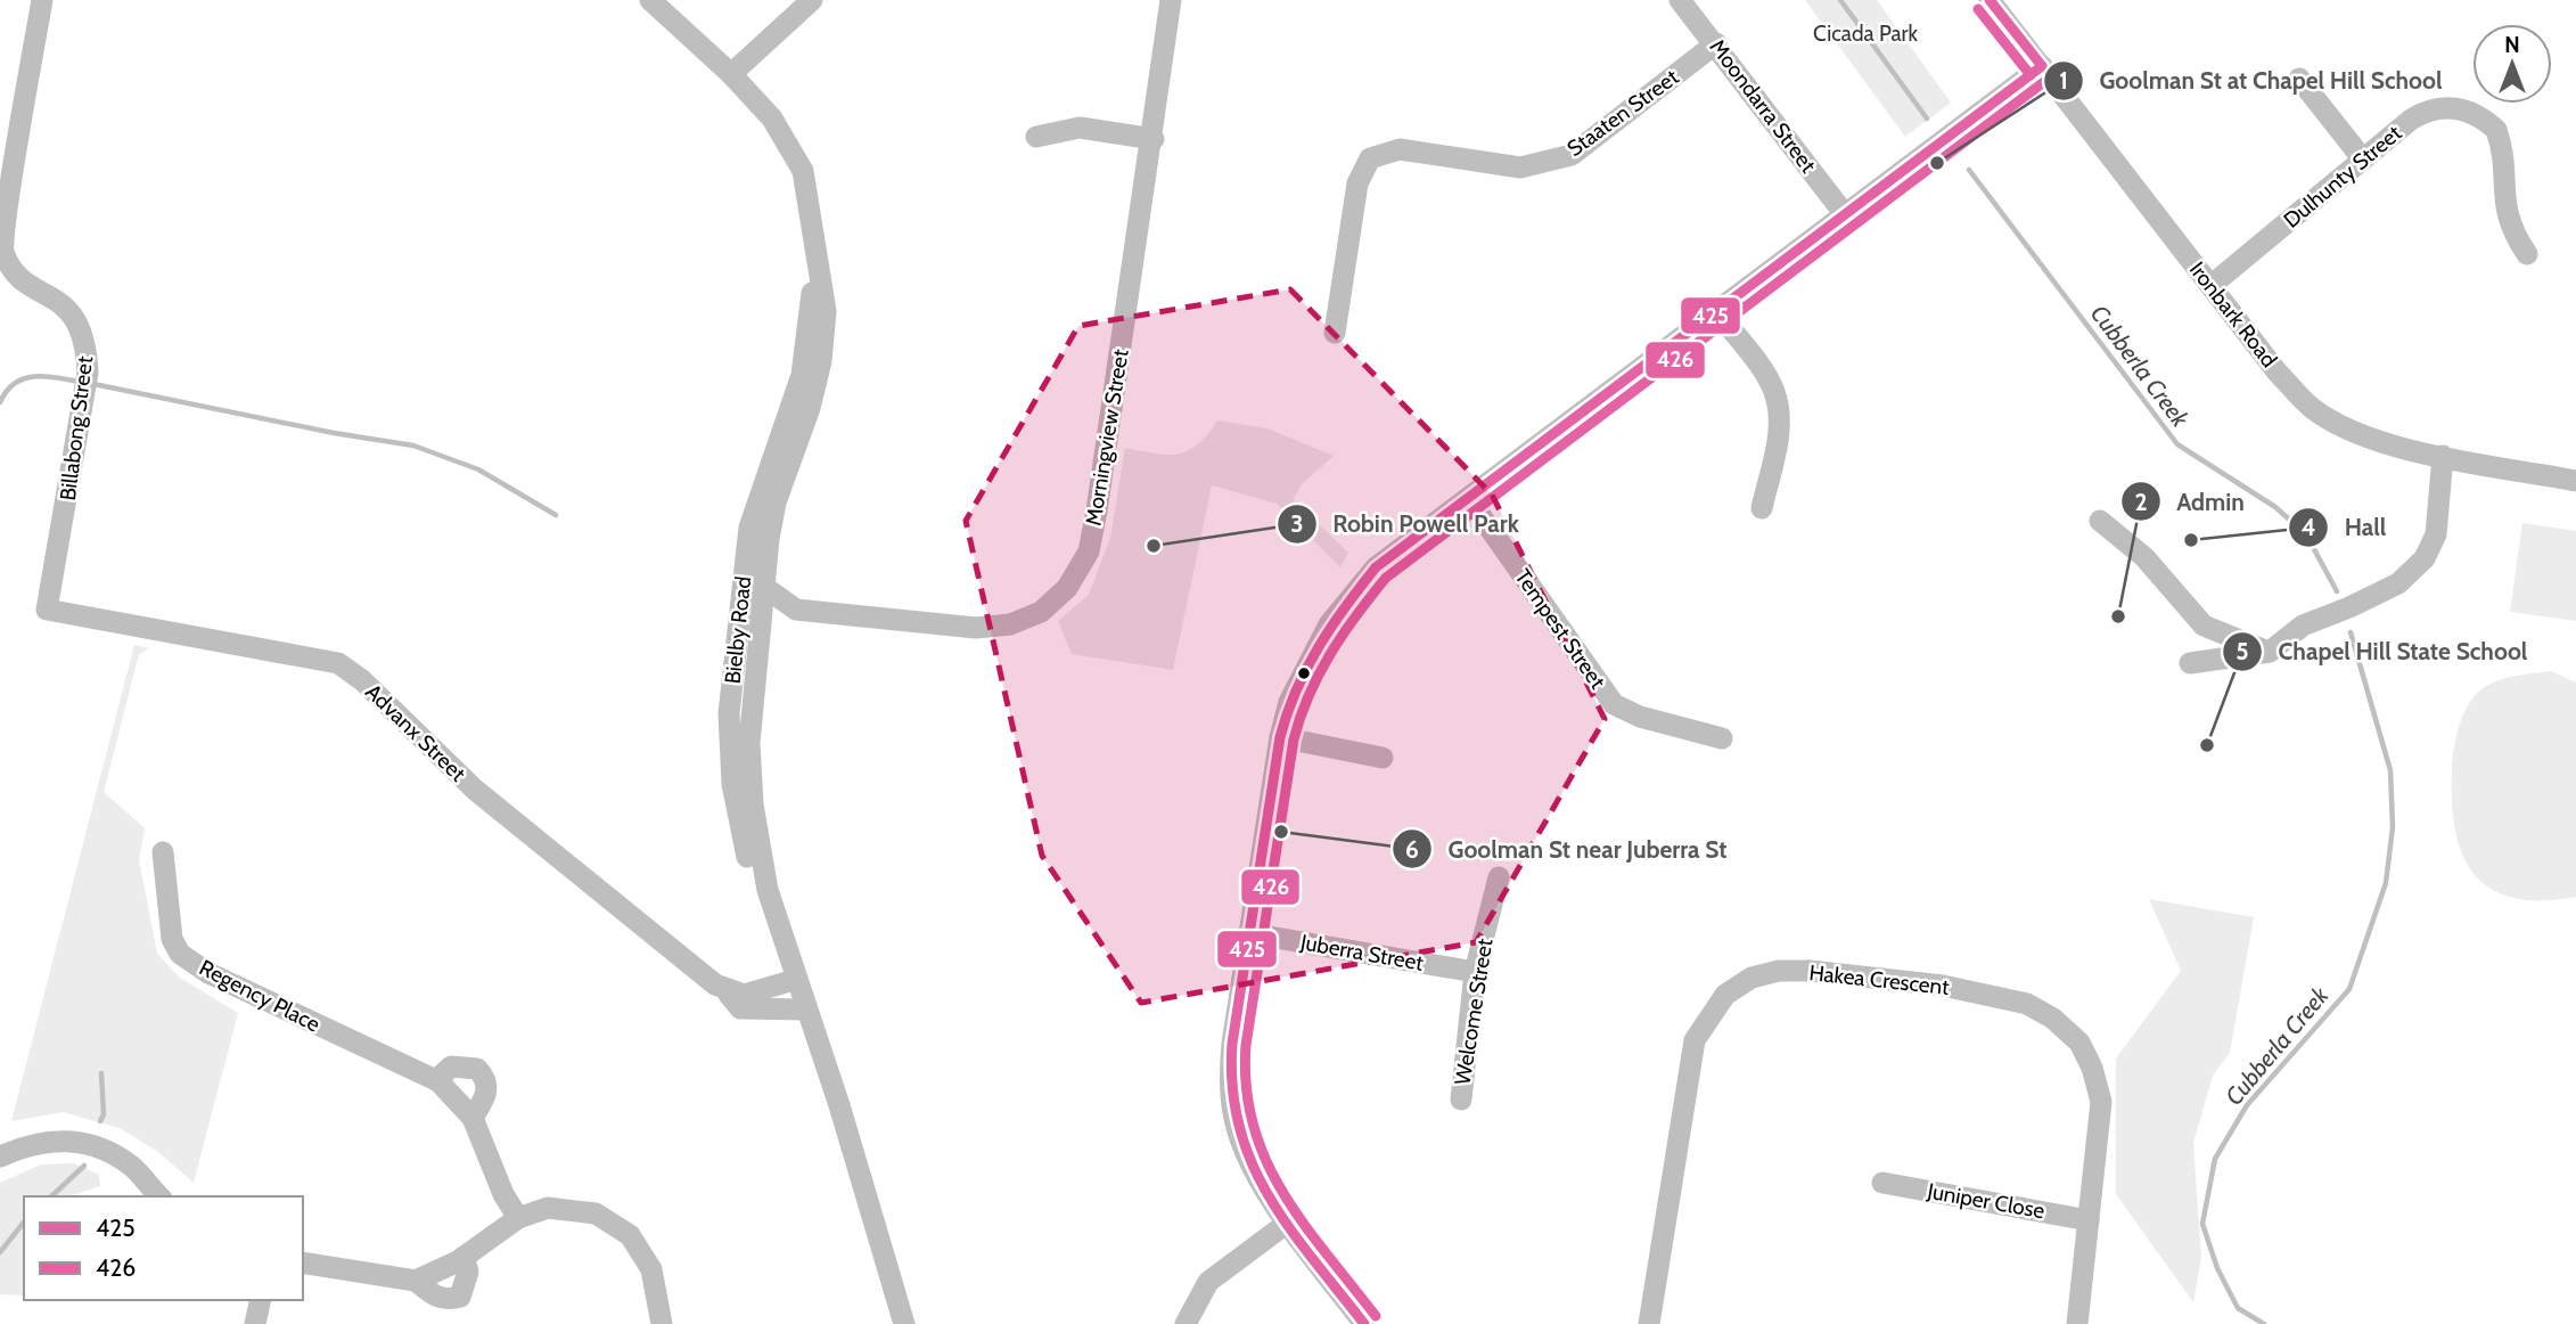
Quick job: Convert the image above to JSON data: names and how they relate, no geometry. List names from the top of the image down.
{
  "streets": {
    "street": [
      "Moondarra Street",
      "Staaten Street",
      "Dulhunty Street",
      "Ironbark Road",
      "Billabong Street",
      "Morningview Street",
      "Tempest Street",
      "Bielby Road",
      "Advanx Street",
      "Juberra Street",
      "Hakea Crescent",
      "Regency Place",
      "Welcome Street",
      "Juniper Close"
    ]
  },
  "crossings": [
    ["Moondarra Street", "Staaten Street"],
    ["Dulhunty Street", "Ironbark Road"],
    ["Billabong Street", "Advanx Street"],
    ["Morningview Street", "Bielby Road"],
    ["Bielby Road", "Advanx Street"],
    ["Juberra Street", "Welcome Street"],
    ["Hakea Crescent", "Juniper Close"]
  ],
  "water": ["Cubberla Creek"],
  "parks": ["Cicada Park"],
  "places": [
    "Goolman St at Chapel Hill School",
    "Hall",
    "Robin Powell Park",
    "Admin",
    "Chapel Hill State School",
    "Goolman St near Juberra St"
  ],
  "lines": ["transit line 425", "transit line 426"],
  "legend": ["425", "426"],
  "north": "top"
}
